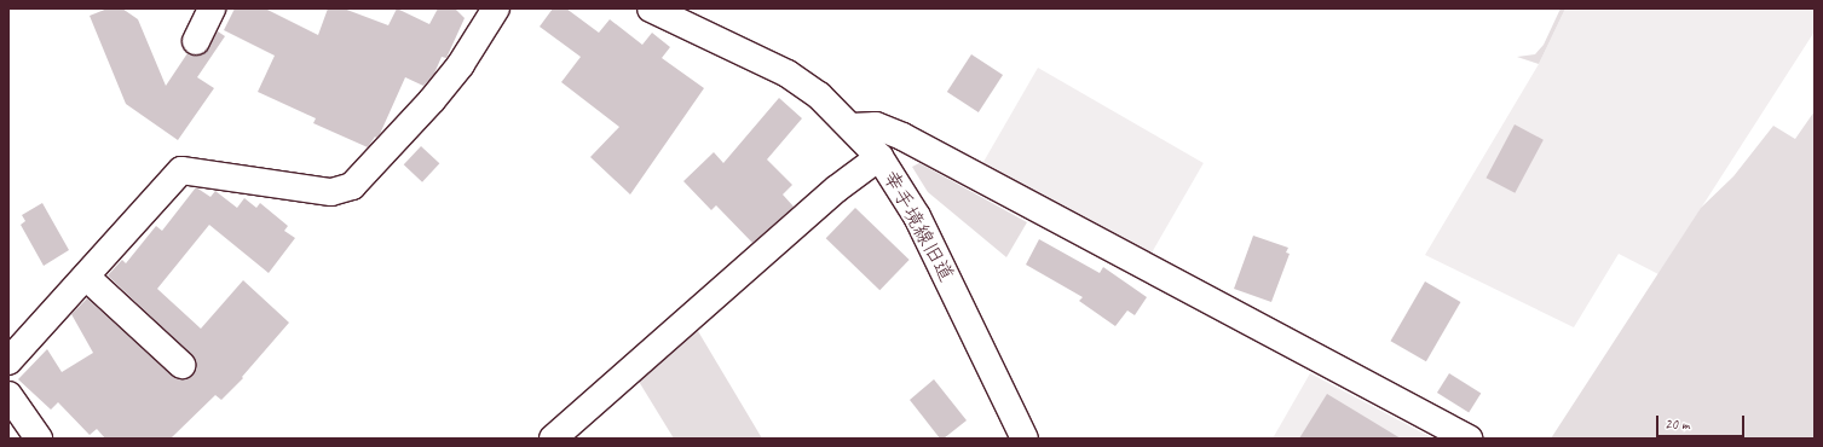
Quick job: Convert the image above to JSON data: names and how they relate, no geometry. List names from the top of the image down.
{
  "streets": {
    "street": ["幸手境線旧道"]
  },
  "scale_bar": "20 m"
}
